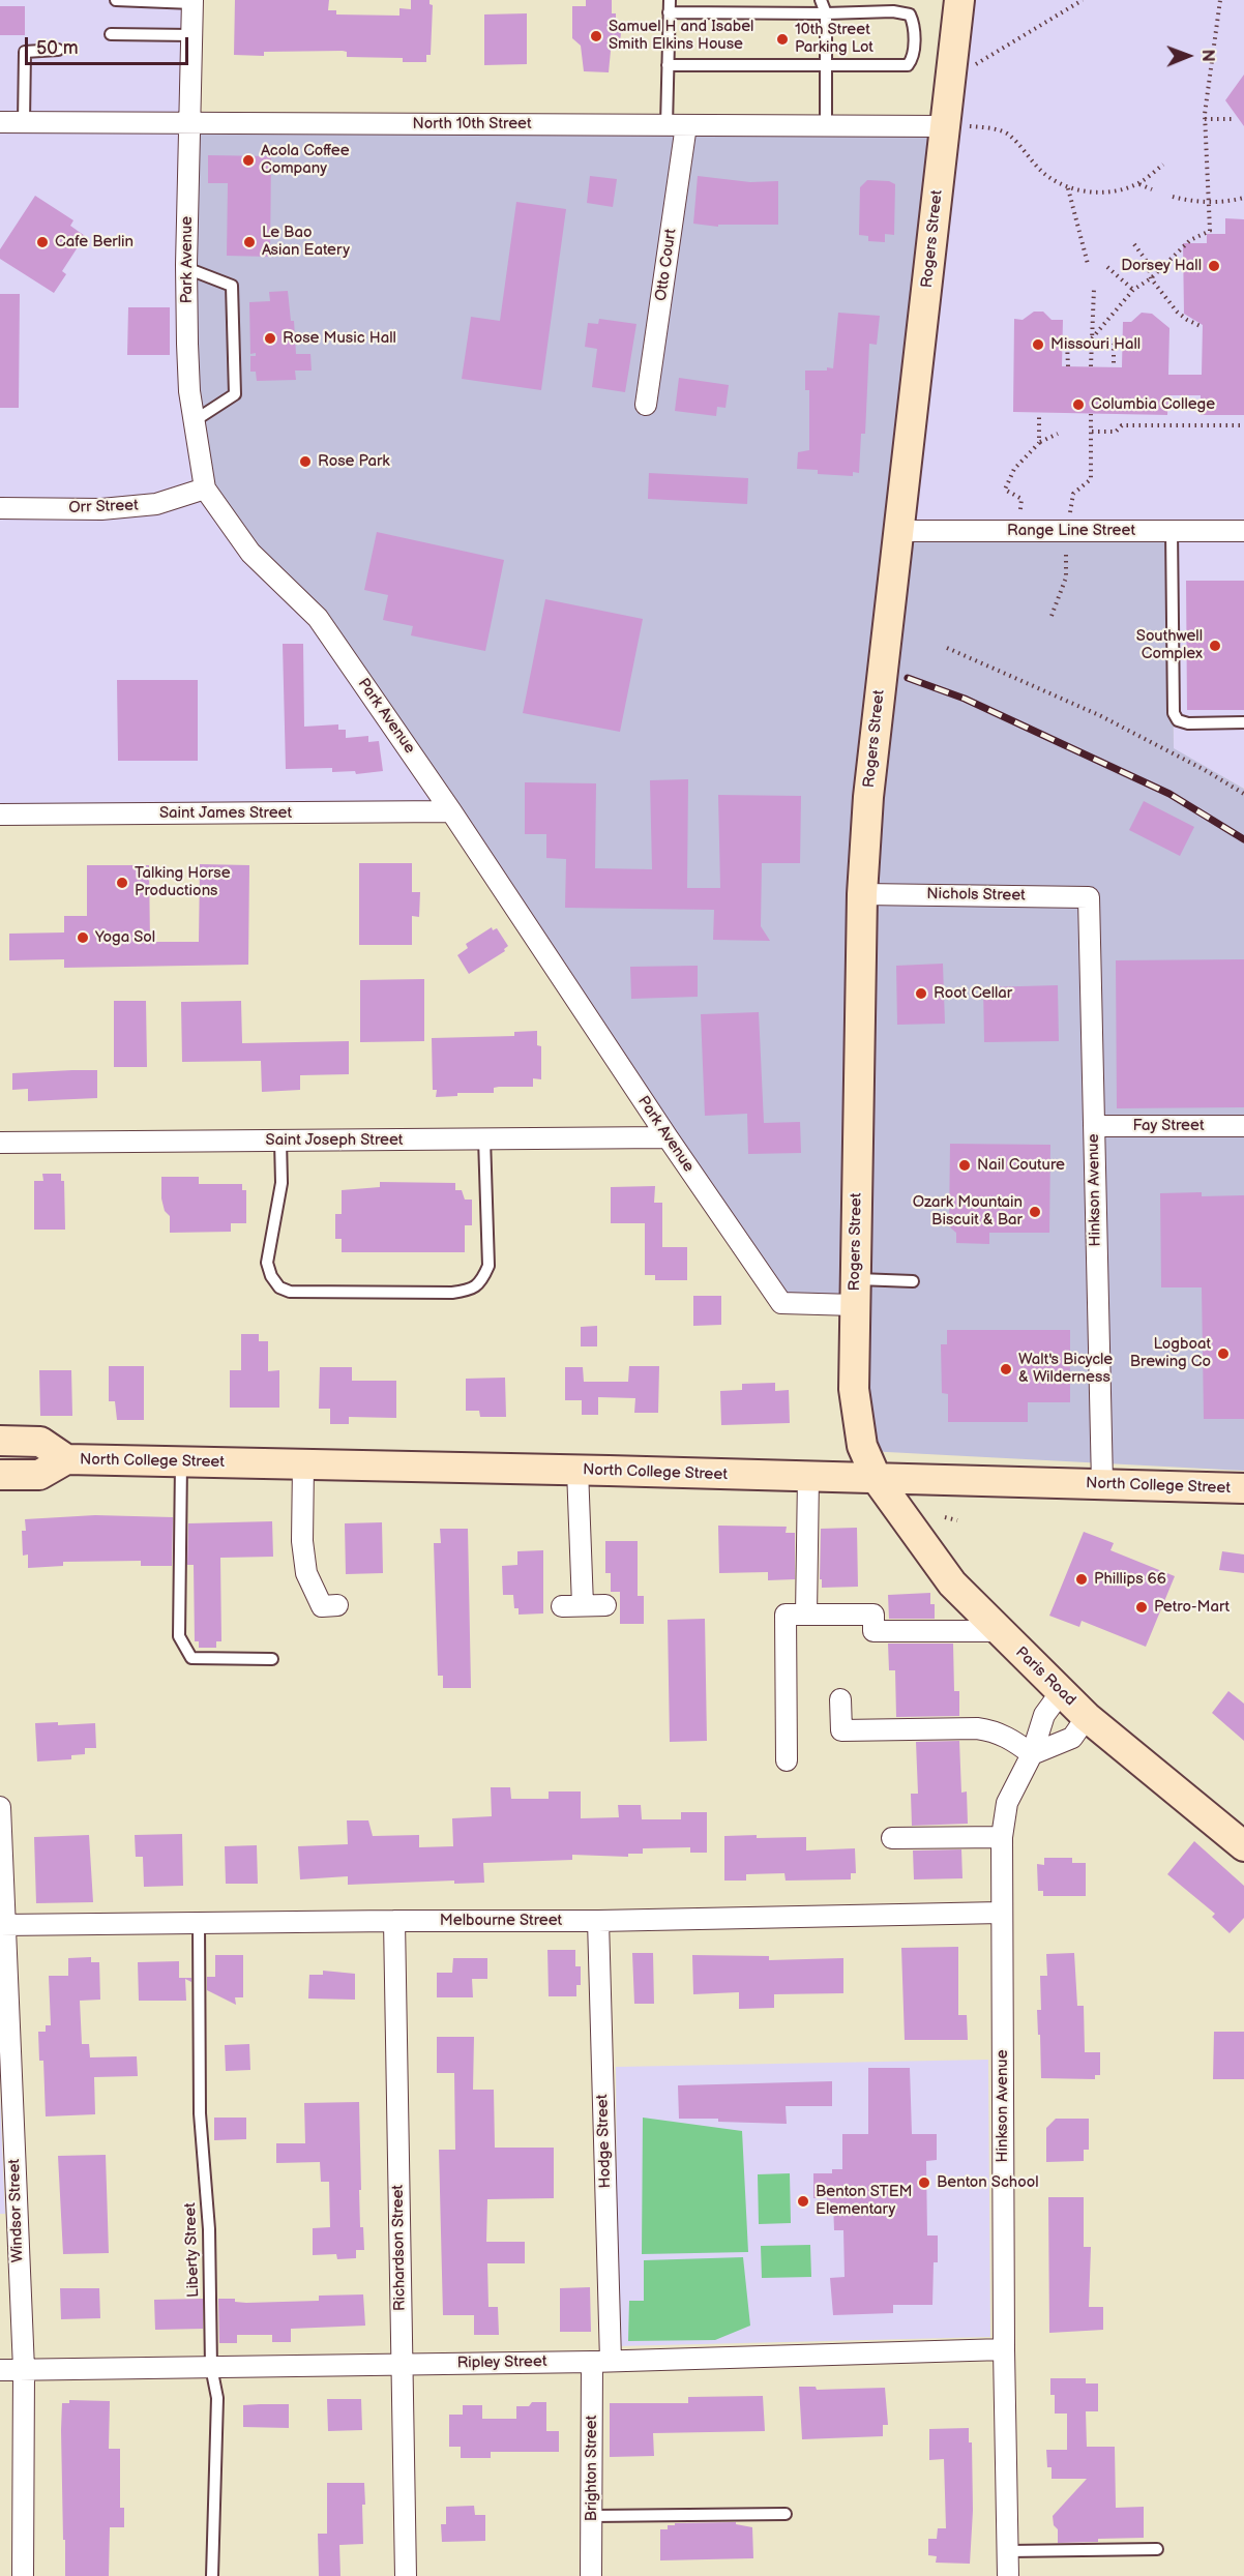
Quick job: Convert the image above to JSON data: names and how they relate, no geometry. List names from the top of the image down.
{
  "streets": {
    "main road": ["Rogers Street", "North College Street", "Paris Road"],
    "street": [
      "North 10th Street",
      "Park Avenue",
      "Otto Court",
      "Orr Street",
      "Range Line Street",
      "Saint James Street",
      "Nichols Street",
      "Fay Street",
      "Saint Joseph Street",
      "Hinkson Avenue",
      "Melbourne Street",
      "Hodge Street",
      "Windsor Street",
      "Richardson Street",
      "Ripley Street",
      "Brighton Street"
    ],
    "lane": ["Liberty Street"]
  },
  "crossings": [
    ["North 10th Street", "Rogers Street"],
    ["North 10th Street", "Park Avenue"],
    ["North 10th Street", "Otto Court"],
    ["Rogers Street", "Park Avenue"],
    ["Rogers Street", "Range Line Street"],
    ["Rogers Street", "Nichols Street"],
    ["Rogers Street", "North College Street"],
    ["Rogers Street", "Paris Road"],
    ["Park Avenue", "Orr Street"],
    ["Park Avenue", "Saint James Street"],
    ["Park Avenue", "Saint Joseph Street"],
    ["Nichols Street", "Hinkson Avenue"],
    ["Fay Street", "Hinkson Avenue"],
    ["Hinkson Avenue", "North College Street"],
    ["Hinkson Avenue", "Paris Road"],
    ["Hinkson Avenue", "Melbourne Street"],
    ["Hinkson Avenue", "Ripley Street"],
    ["North College Street", "Paris Road"],
    ["Melbourne Street", "Hodge Street"],
    ["Melbourne Street", "Windsor Street"],
    ["Melbourne Street", "Richardson Street"],
    ["Melbourne Street", "Liberty Street"],
    ["Hodge Street", "Ripley Street"],
    ["Hodge Street", "Brighton Street"],
    ["Windsor Street", "Ripley Street"],
    ["Richardson Street", "Ripley Street"],
    ["Liberty Street", "Ripley Street"],
    ["Ripley Street", "Brighton Street"]
  ],
  "places": [
    "Samuel H and Isabel Smith Elkins House",
    "10th Street Parking Lot",
    "Acola Coffee Company",
    "Cafe Berlin",
    "Le Bao Asian Eatery",
    "Dorsey Hall",
    "Rose Music Hall",
    "Missouri Hall",
    "Columbia College",
    "Rose Park",
    "Southwell Complex",
    "Talking Horse Productions",
    "Yoga Sol",
    "Root Cellar",
    "Nail Couture",
    "Ozark Mountain Biscuit & Bar",
    "Logboat Brewing Co",
    "Walt's Bicycle & Wilderness",
    "Phillips 66",
    "Petro-Mart",
    "Benton School",
    "Benton STEM Elementary"
  ],
  "scale_bar": "50 m",
  "north": "right"
}
